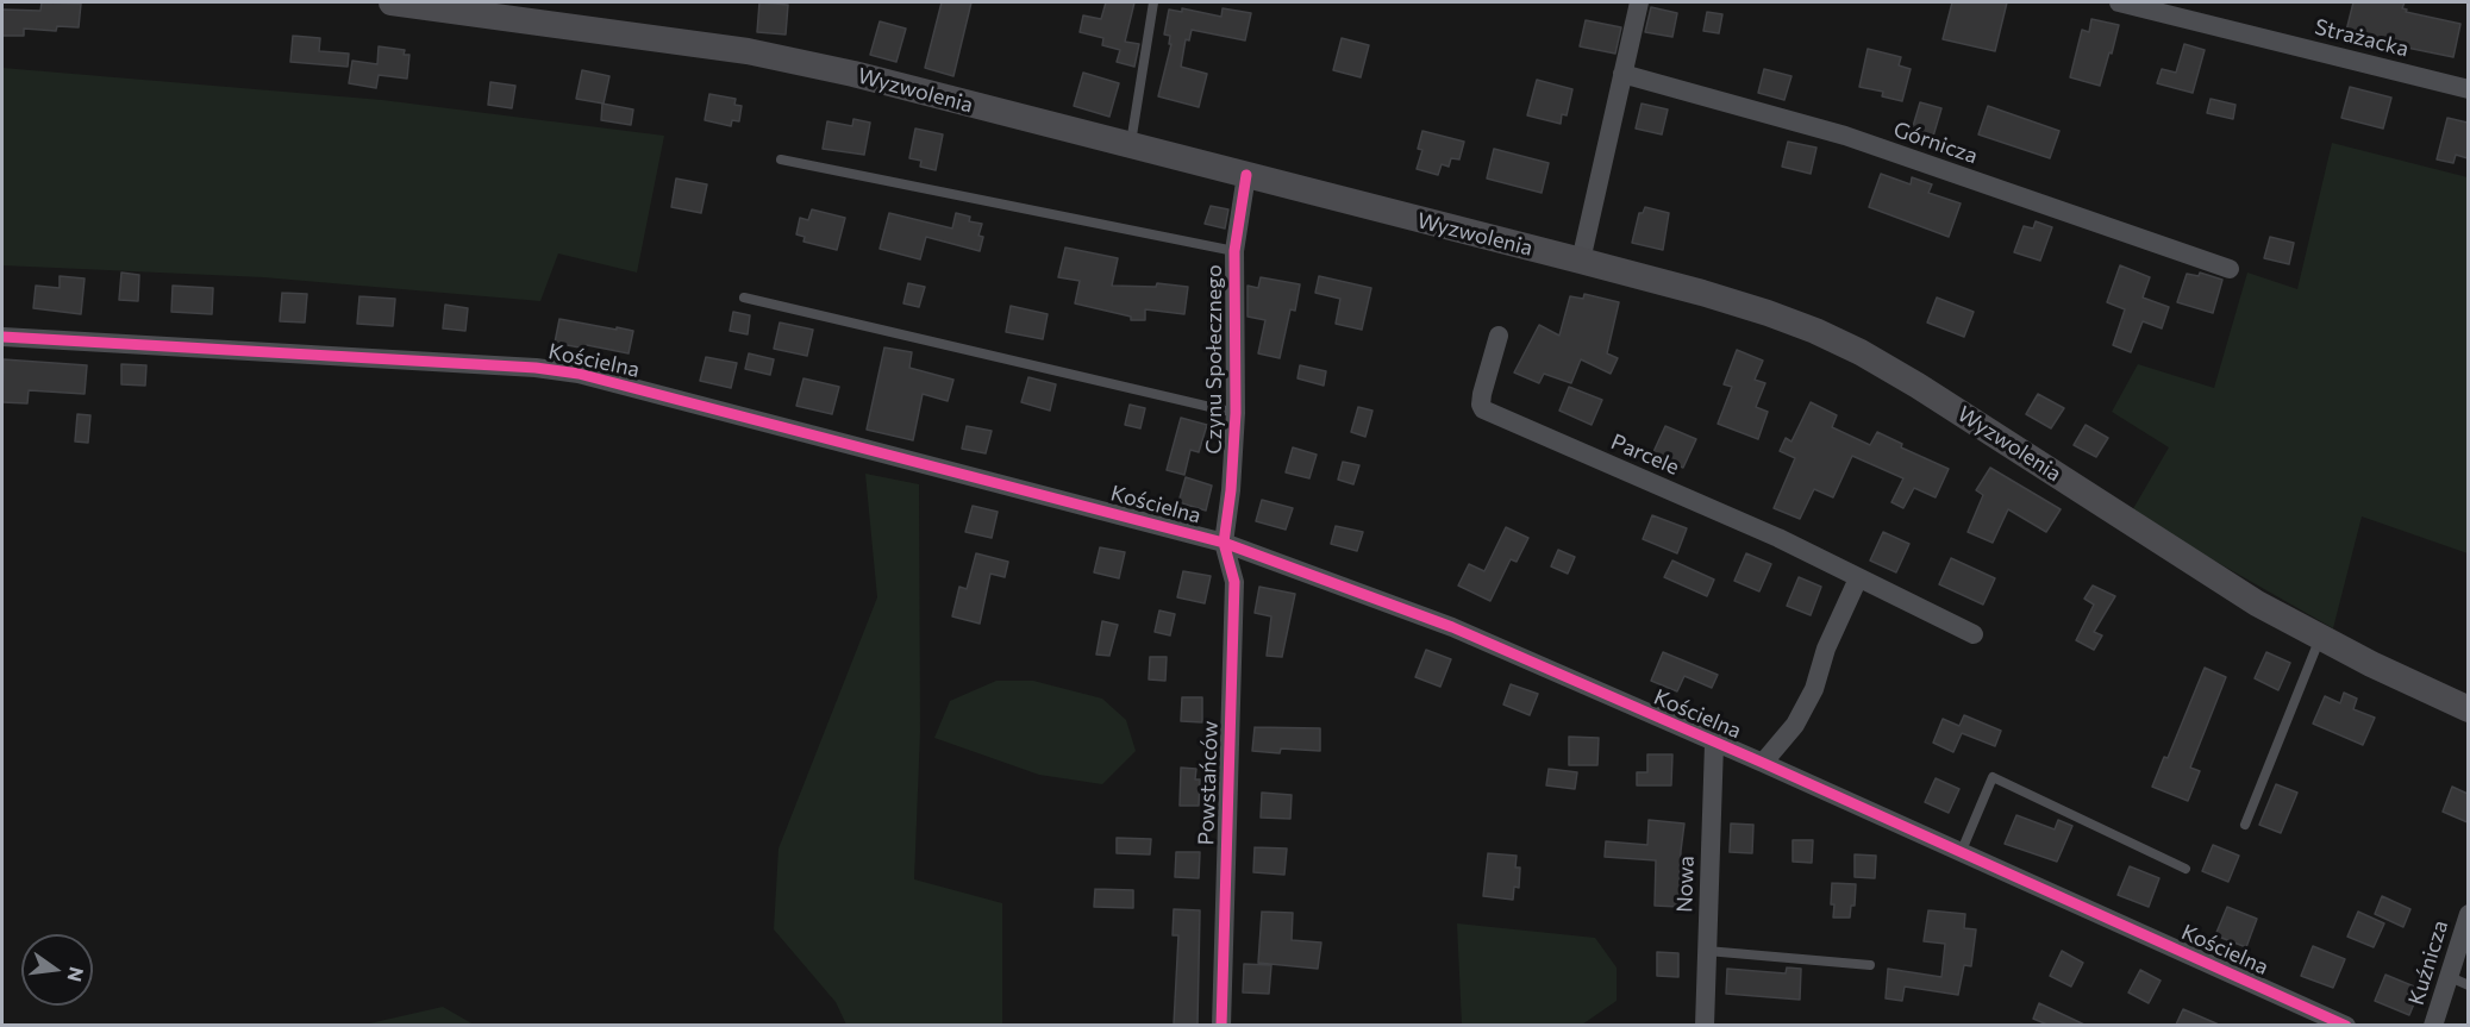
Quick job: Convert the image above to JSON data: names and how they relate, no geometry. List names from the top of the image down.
{
  "streets": {
    "main road": ["Wyzwolenia"],
    "street": [
      "Strażacka",
      "Górnicza",
      "Czynu Społecznego",
      "Kościelna",
      "Parcele",
      "Powstańców",
      "Nowa",
      "Kuźnicza"
    ]
  },
  "crossings": [
    ["Wyzwolenia", "Czynu Społecznego"],
    ["Czynu Społecznego", "Kościelna"],
    ["Czynu Społecznego", "Powstańców"],
    ["Kościelna", "Powstańców"],
    ["Kościelna", "Nowa"]
  ],
  "north": "right"
}
